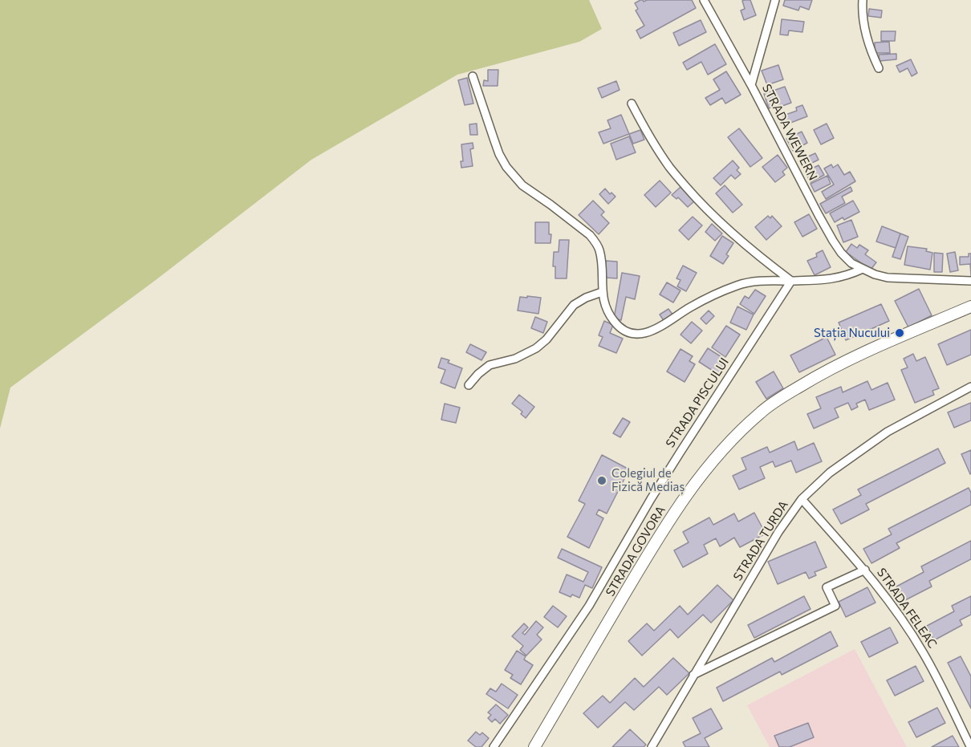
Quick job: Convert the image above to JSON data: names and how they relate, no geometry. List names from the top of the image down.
{
  "streets": {
    "main road": ["STRADA GOVORA"],
    "street": [
      "STRADA WEWERN",
      "STRADA PISCULUI",
      "STRADA TURDA",
      "STRADA FELEAC"
    ]
  },
  "crossings": [
    ["STRADA TURDA", "STRADA FELEAC"]
  ],
  "places": ["Stația Nucului", "Colegiul de Fizică Mediaș"]
}
